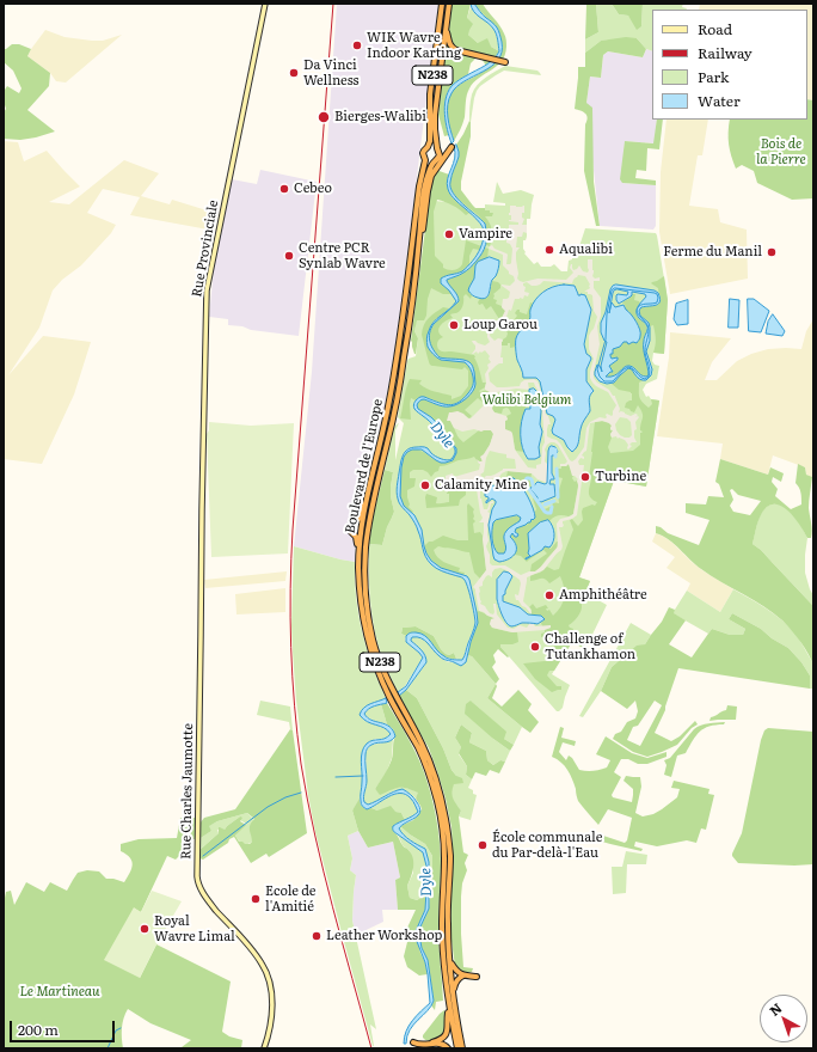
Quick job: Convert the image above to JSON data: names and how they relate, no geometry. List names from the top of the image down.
{
  "streets": {
    "highway": ["N238", "Boulevard de l'Europe"],
    "main road": ["Rue Provinciale", "Rue Charles Jaumotte"]
  },
  "crossings": [
    ["Rue Provinciale", "Rue Charles Jaumotte"]
  ],
  "water": ["Dyle"],
  "parks": ["Bois de la Pierre", "Walibi Belgium", "Le Martineau"],
  "places": [
    "WIK Wavre Indoor Karting",
    "Da Vinci Wellness",
    "Bierges-Walibi",
    "Cebeo",
    "Vampire",
    "Aqualibi",
    "Ferme du Manil",
    "Centre PCR Synlab Wavre",
    "Loup Garou",
    "Turbine",
    "Calamity Mine",
    "Amphithéâtre",
    "Challenge of Tutankhamon",
    "École communale du Par-delà-l'Eau",
    "Ecole de l'Amitié",
    "Royal Wavre Limal",
    "Leather Workshop"
  ],
  "legend": [
    "Road",
    "Railway",
    "Park",
    "Water"
  ],
  "scale_bar": "200 m",
  "north": "top left"
}
